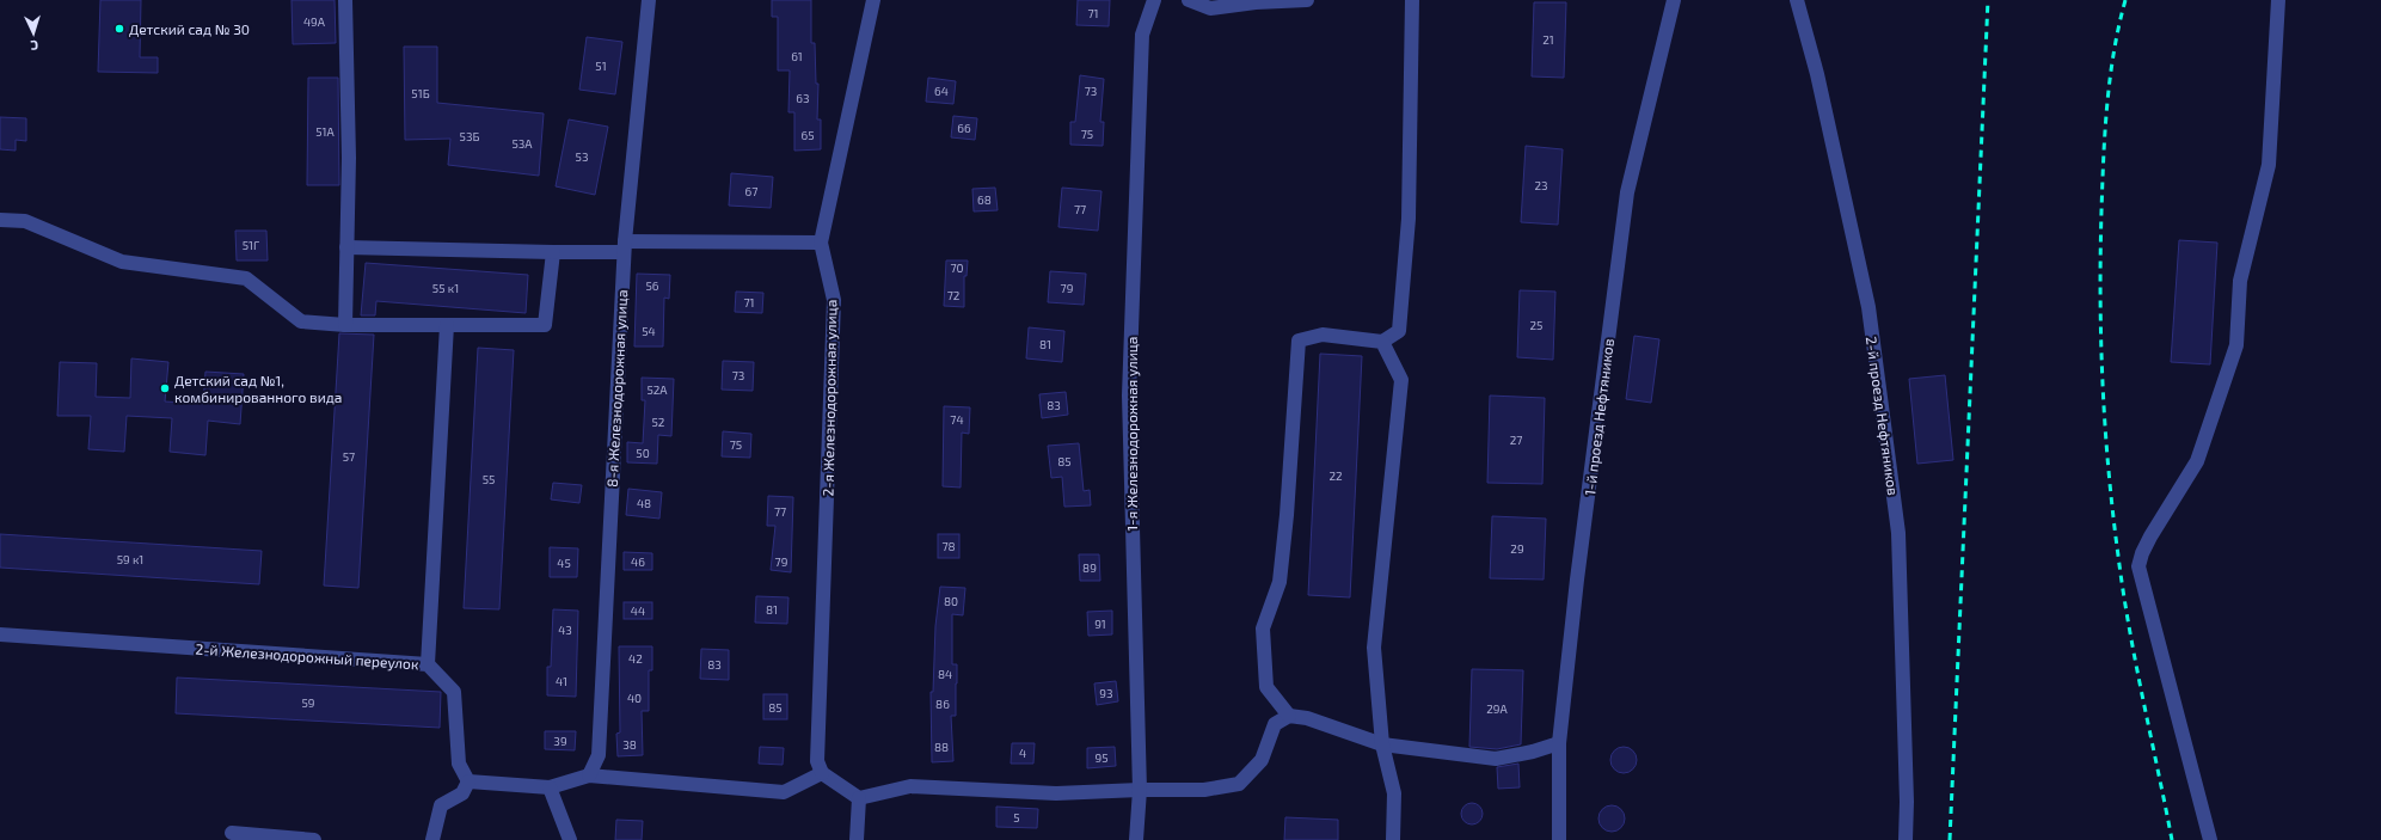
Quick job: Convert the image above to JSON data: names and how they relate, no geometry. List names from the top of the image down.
{
  "streets": {
    "street": [
      "8-я Железнодорожная улица",
      "2-я Железнодорожная улица",
      "2-й проезд Нефтяников",
      "1-й проезд Нефтяников",
      "1-я Железнодорожная улица",
      "2-й Железнодорожный переулок"
    ]
  },
  "places": ["Детский сад № 30", "Детский сад №1, комбинированного вида"],
  "house_numbers": [
    "71",
    "49А",
    "21",
    "61",
    "51",
    "64",
    "73",
    "51Б",
    "63",
    "66",
    "51А",
    "75",
    "65",
    "53Б",
    "53А",
    "53",
    "23",
    "67",
    "68",
    "77",
    "51Г",
    "70",
    "56",
    "55 к1",
    "79",
    "72",
    "71",
    "25",
    "54",
    "81",
    "73",
    "52А",
    "83",
    "74",
    "52",
    "27",
    "75",
    "50",
    "57",
    "85",
    "22",
    "55",
    "48",
    "77",
    "78",
    "29",
    "59 к1",
    "46",
    "79",
    "45",
    "89",
    "80",
    "81",
    "44",
    "91",
    "43",
    "42",
    "83",
    "84",
    "41",
    "93",
    "40",
    "59",
    "86",
    "85",
    "29А",
    "39",
    "38",
    "88",
    "4",
    "95",
    "5"
  ],
  "north": "bottom"
}
